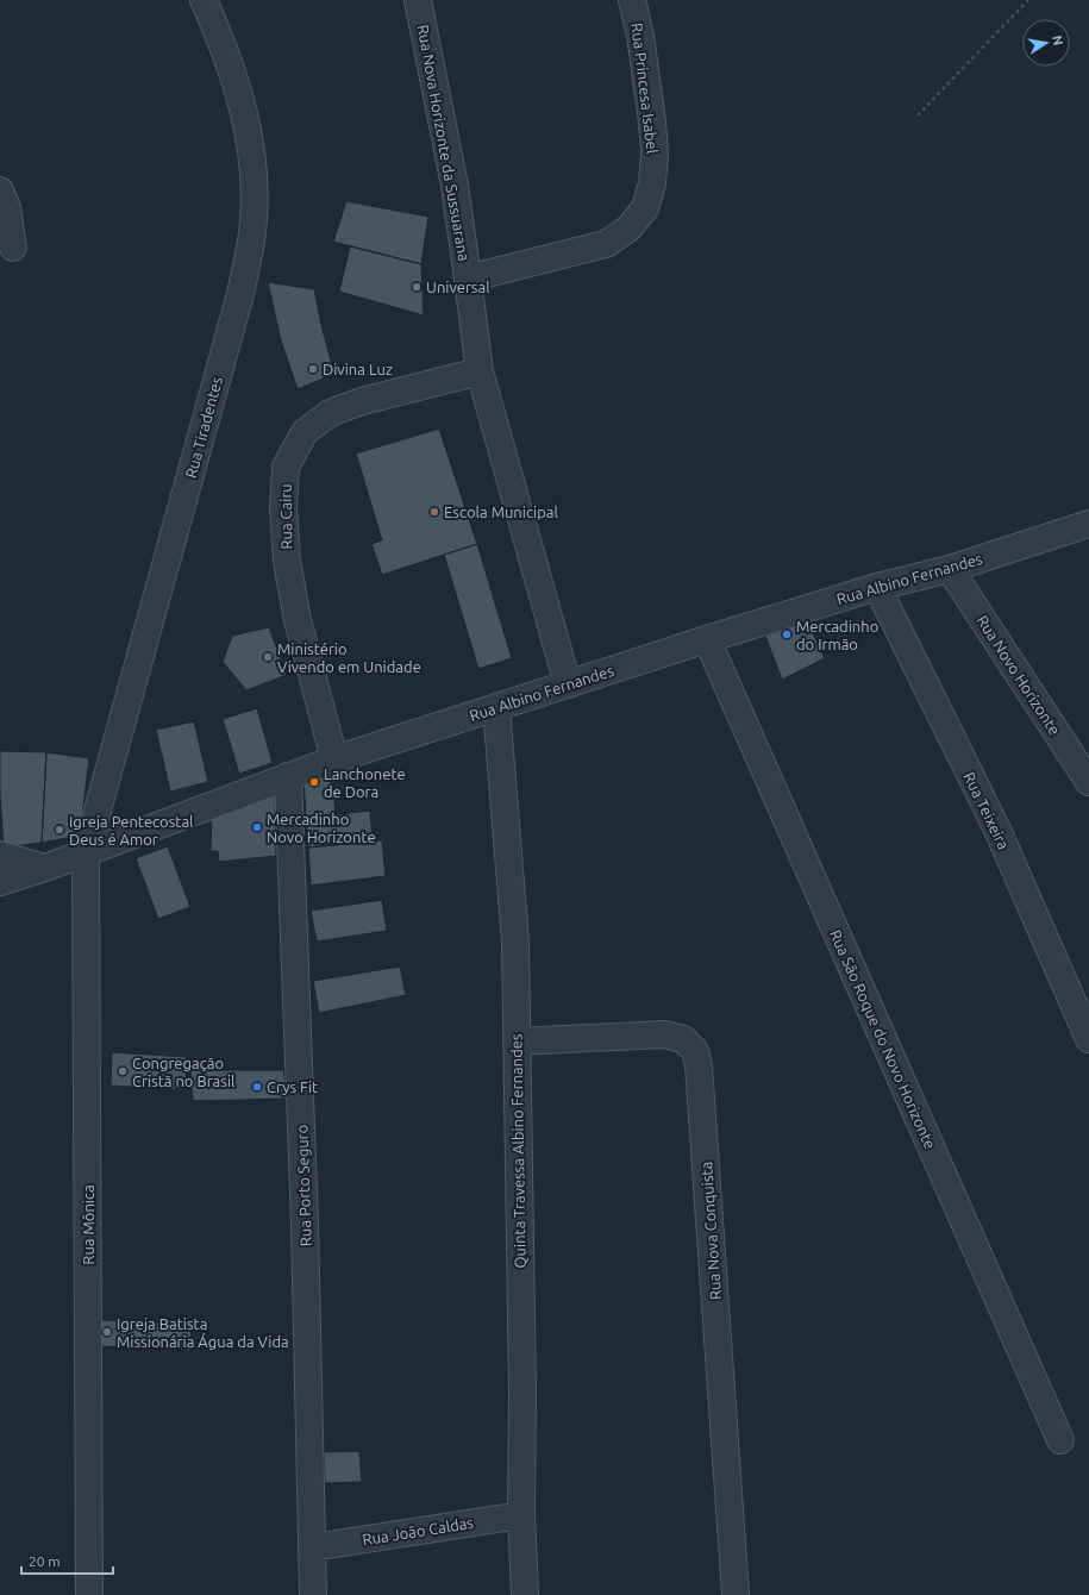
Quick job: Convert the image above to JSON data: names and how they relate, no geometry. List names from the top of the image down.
{
  "streets": {
    "street": [
      "Rua Princesa Isabel",
      "Rua Nova Horizonte da Sussuarana",
      "Rua Tiradentes",
      "Rua Cairu",
      "Rua Albino Fernandes",
      "Rua Novo Horizonte",
      "Rua Teixeira",
      "Rua São Roque do Novo Horizonte",
      "Quinta Travessa Albino Fernandes",
      "Rua Porto Seguro",
      "Rua Mônica",
      "Rua Nova Conquista",
      "Rua João Caldas"
    ]
  },
  "crossings": [
    ["Rua Princesa Isabel", "Rua Nova Horizonte da Sussuarana"],
    ["Rua Nova Horizonte da Sussuarana", "Rua Cairu"],
    ["Rua Nova Horizonte da Sussuarana", "Rua Albino Fernandes"],
    ["Rua Tiradentes", "Rua Albino Fernandes"],
    ["Rua Tiradentes", "Rua Mônica"],
    ["Rua Cairu", "Rua Albino Fernandes"],
    ["Rua Albino Fernandes", "Rua Novo Horizonte"],
    ["Rua Albino Fernandes", "Rua Teixeira"],
    ["Rua Albino Fernandes", "Rua São Roque do Novo Horizonte"],
    ["Rua Albino Fernandes", "Quinta Travessa Albino Fernandes"],
    ["Rua Albino Fernandes", "Rua Porto Seguro"],
    ["Rua Albino Fernandes", "Rua Mônica"],
    ["Quinta Travessa Albino Fernandes", "Rua Nova Conquista"],
    ["Quinta Travessa Albino Fernandes", "Rua João Caldas"],
    ["Rua Porto Seguro", "Rua João Caldas"]
  ],
  "places": [
    "Universal",
    "Divina Luz",
    "Escola Municipal",
    "Mercadinho do Irmão",
    "Ministério Vivendo em Unidade",
    "Lanchonete de Dora",
    "Mercadinho Novo Horizonte",
    "Igreja Pentecostal Deus é Amor",
    "Congregação Cristã no Brasil",
    "Crys Fit",
    "Igreja Batista Missionária Água da Vida"
  ],
  "scale_bar": "20 m",
  "north": "right"
}
